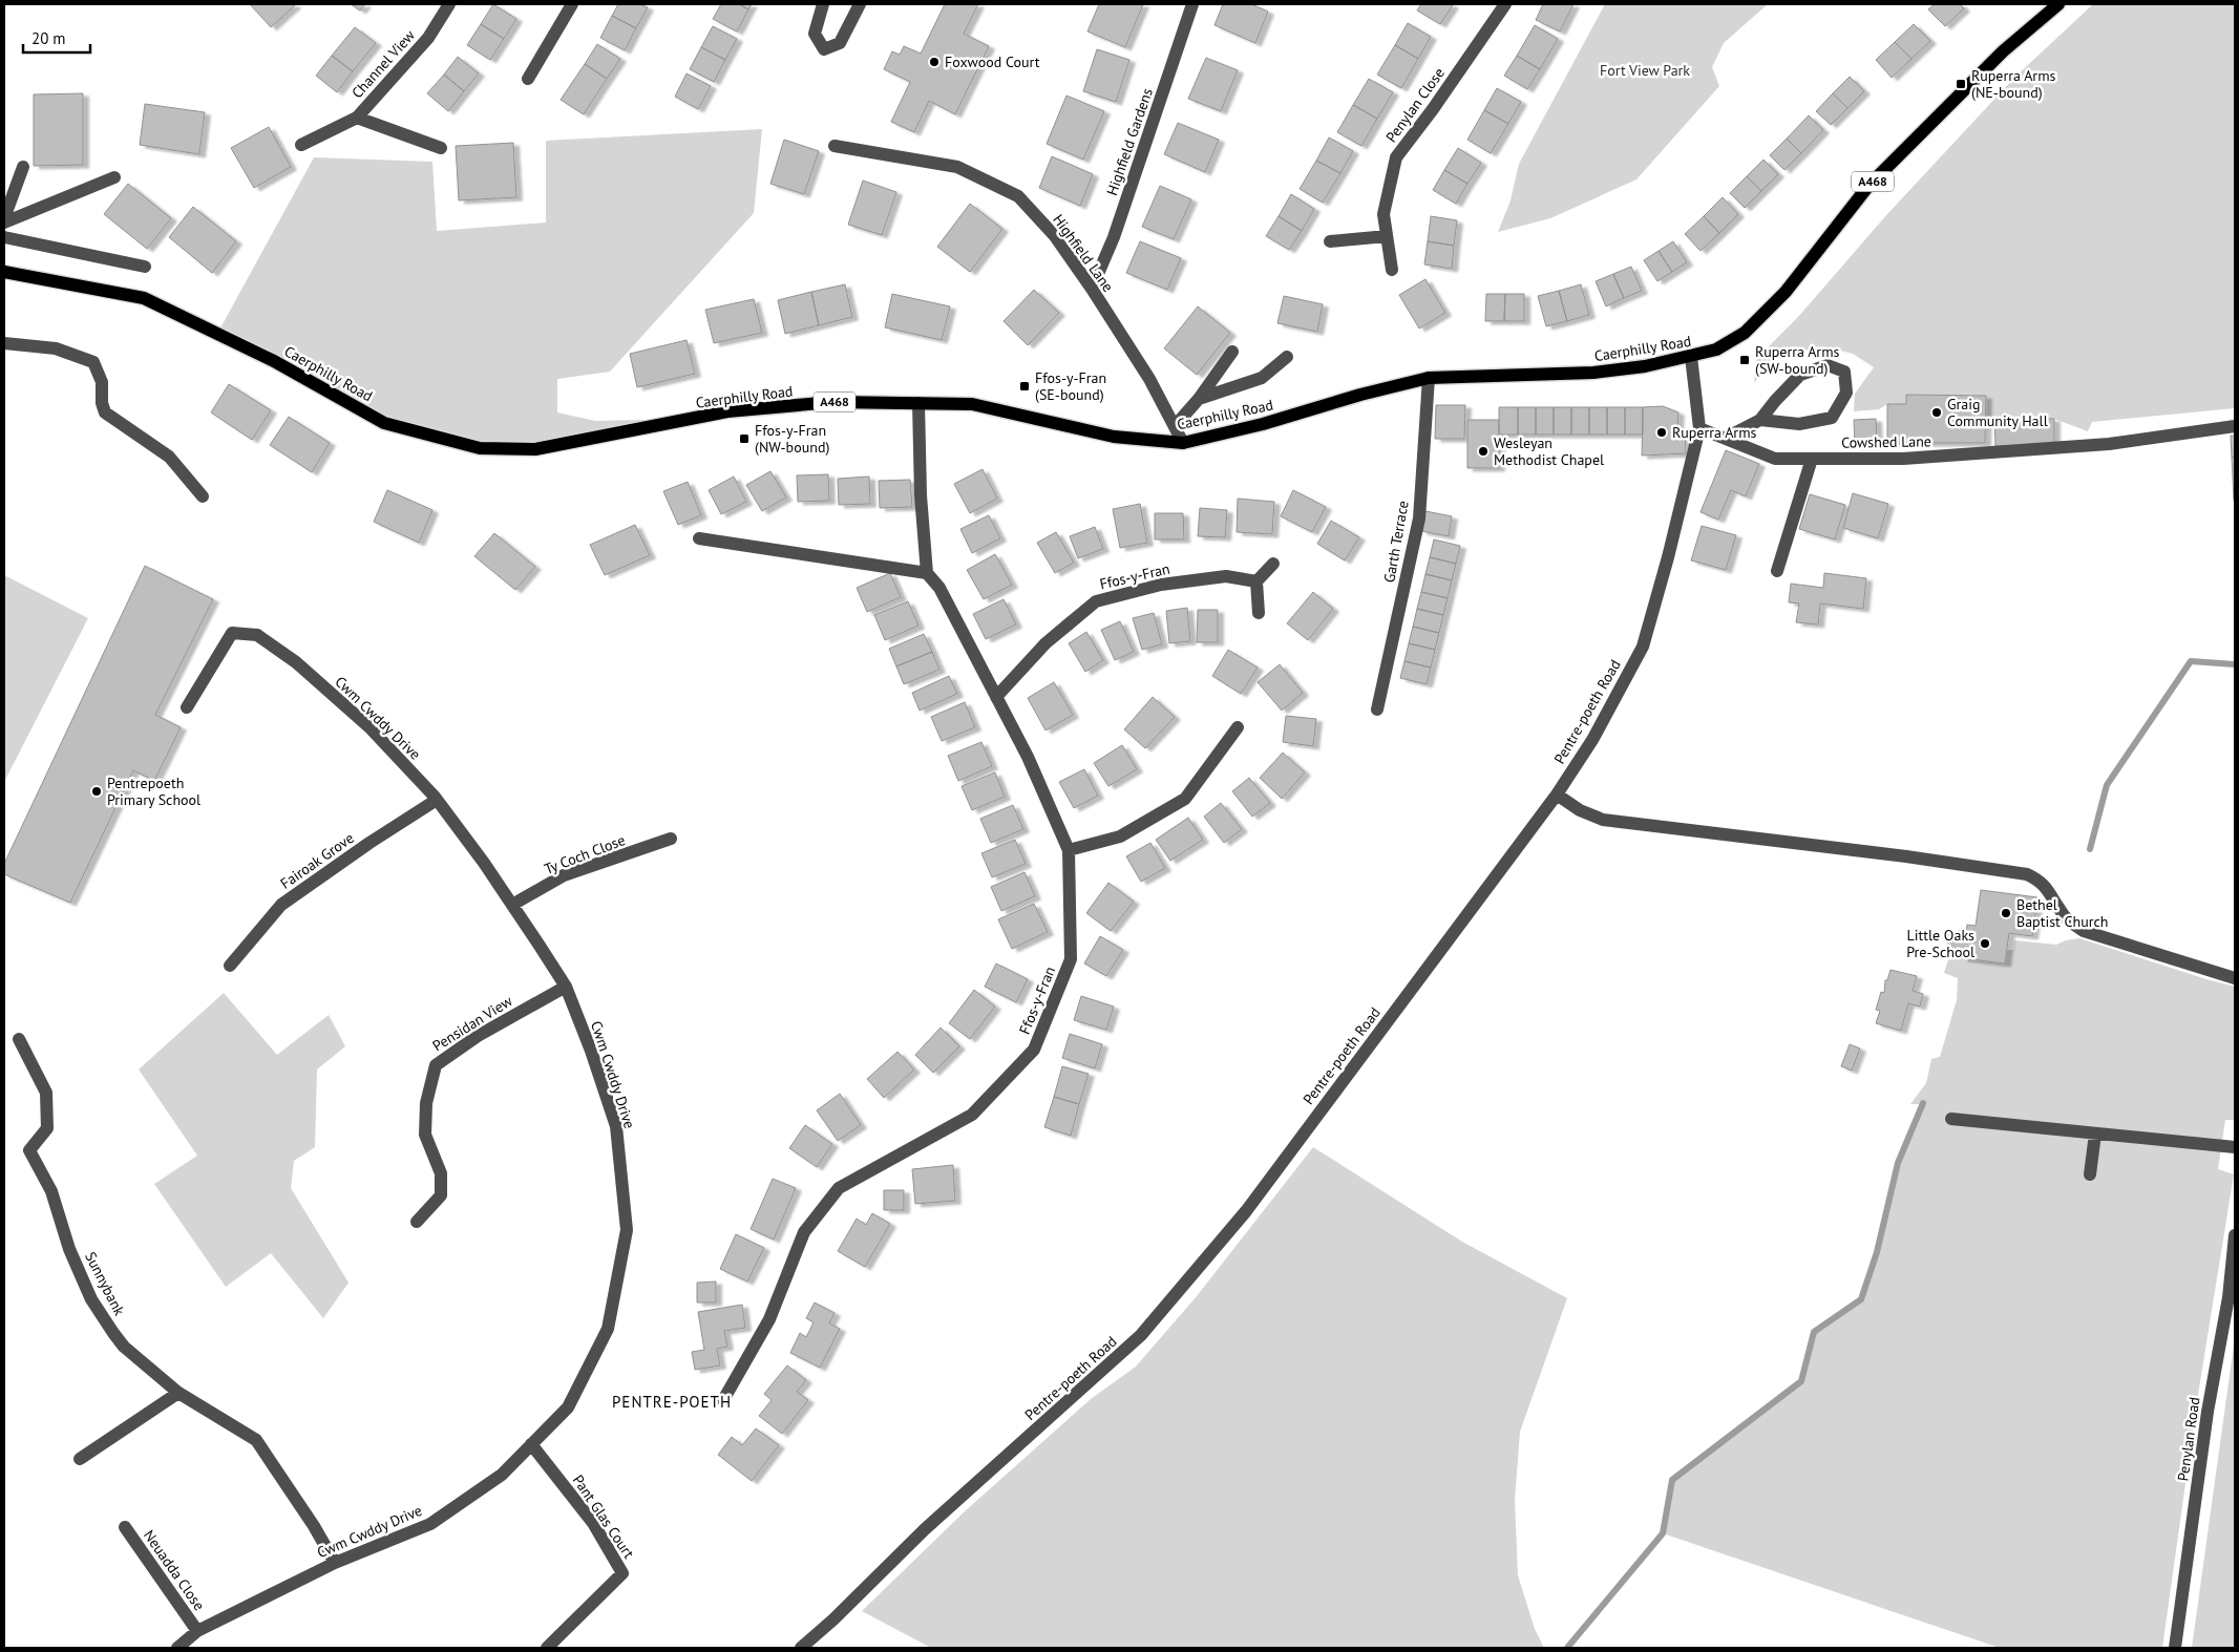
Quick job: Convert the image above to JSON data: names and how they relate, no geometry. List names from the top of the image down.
{
  "streets": {
    "main road": ["A468", "Caerphilly Road"],
    "street": [
      "Channel View",
      "Penylan Close",
      "Highfield Gardens",
      "Highfield Lane",
      "Cowshed Lane",
      "Garth Terrace",
      "Ffos-y-Fran",
      "Pentre-poeth Road",
      "Cwm Cwddy Drive",
      "Ty Coch Close",
      "Fairoak Grove",
      "Pensidan View",
      "Sunnybank",
      "Penylan Road",
      "Pant Glas Court",
      "Neuadda Close"
    ]
  },
  "crossings": [
    ["Highfield Gardens", "Highfield Lane"],
    ["Highfield Lane", "Caerphilly Road"],
    ["Caerphilly Road", "Garth Terrace"],
    ["Caerphilly Road", "Pentre-poeth Road"],
    ["Cowshed Lane", "Pentre-poeth Road"],
    ["Cwm Cwddy Drive", "Ty Coch Close"],
    ["Cwm Cwddy Drive", "Fairoak Grove"],
    ["Cwm Cwddy Drive", "Pensidan View"],
    ["Cwm Cwddy Drive", "Sunnybank"],
    ["Cwm Cwddy Drive", "Pant Glas Court"],
    ["Cwm Cwddy Drive", "Neuadda Close"]
  ],
  "districts": ["PENTRE-POETH"],
  "parks": ["Fort View Park"],
  "places": {
    "other": [
      "Foxwood Court",
      "Graig Community Hall",
      "Ruperra Arms",
      "Wesleyan Methodist Chapel",
      "Pentrepoeth Primary School",
      "Bethel Baptist Church",
      "Little Oaks Pre-School"
    ],
    "transit": [
      "Ruperra Arms (NE-bound)",
      "Ruperra Arms (SW-bound)",
      "Ffos-y-Fran (SE-bound)",
      "Ffos-y-Fran (NW-bound)"
    ]
  },
  "scale_bar": "20 m"
}
